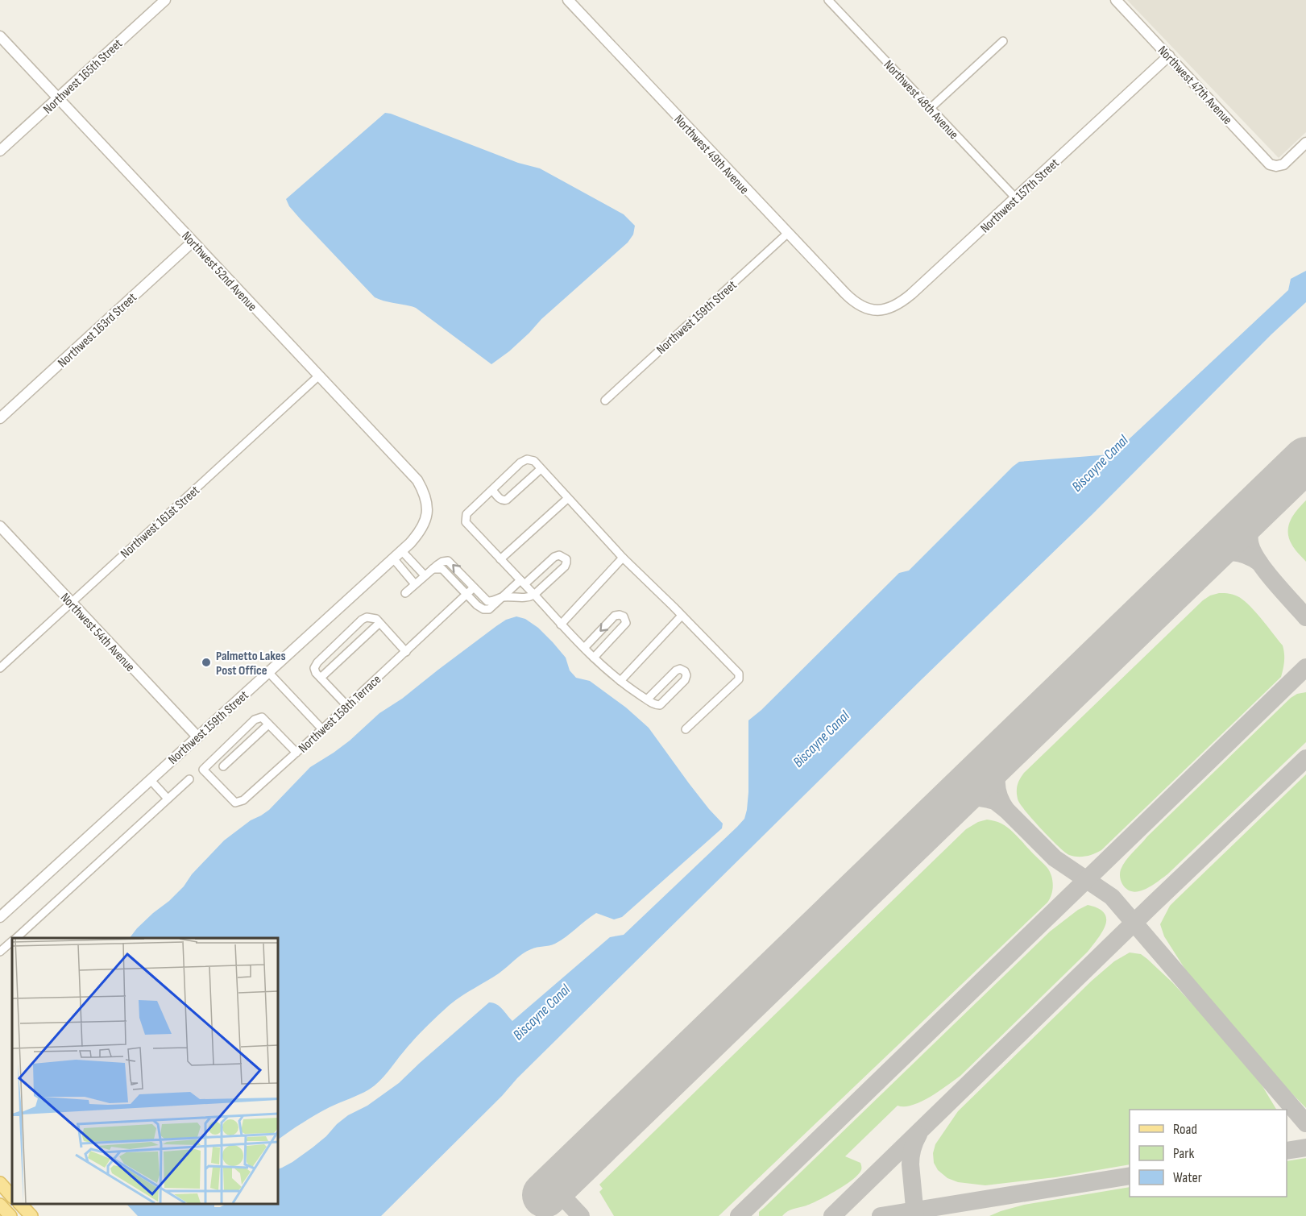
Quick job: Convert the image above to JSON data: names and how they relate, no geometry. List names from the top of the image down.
{
  "streets": {
    "street": [
      "Northwest 165th Street",
      "Northwest 47th Avenue",
      "Northwest 48th Avenue",
      "Northwest 49th Avenue",
      "Northwest 157th Street",
      "Northwest 52nd Avenue",
      "Northwest 159th Street",
      "Northwest 163rd Street",
      "Northwest 161st Street",
      "Northwest 54th Avenue",
      "Northwest 158th Terrace"
    ]
  },
  "crossings": [
    ["Northwest 165th Street", "Northwest 52nd Avenue"],
    ["Northwest 47th Avenue", "Northwest 157th Street"],
    ["Northwest 48th Avenue", "Northwest 157th Street"],
    ["Northwest 49th Avenue", "Northwest 157th Street"],
    ["Northwest 49th Avenue", "Northwest 159th Street"],
    ["Northwest 52nd Avenue", "Northwest 159th Street"],
    ["Northwest 52nd Avenue", "Northwest 163rd Street"],
    ["Northwest 52nd Avenue", "Northwest 161st Street"],
    ["Northwest 159th Street", "Northwest 54th Avenue"],
    ["Northwest 161st Street", "Northwest 54th Avenue"]
  ],
  "water": ["Biscayne Canal"],
  "places": ["Palmetto Lakes Post Office"],
  "legend": ["Road", "Park", "Water"]
}
